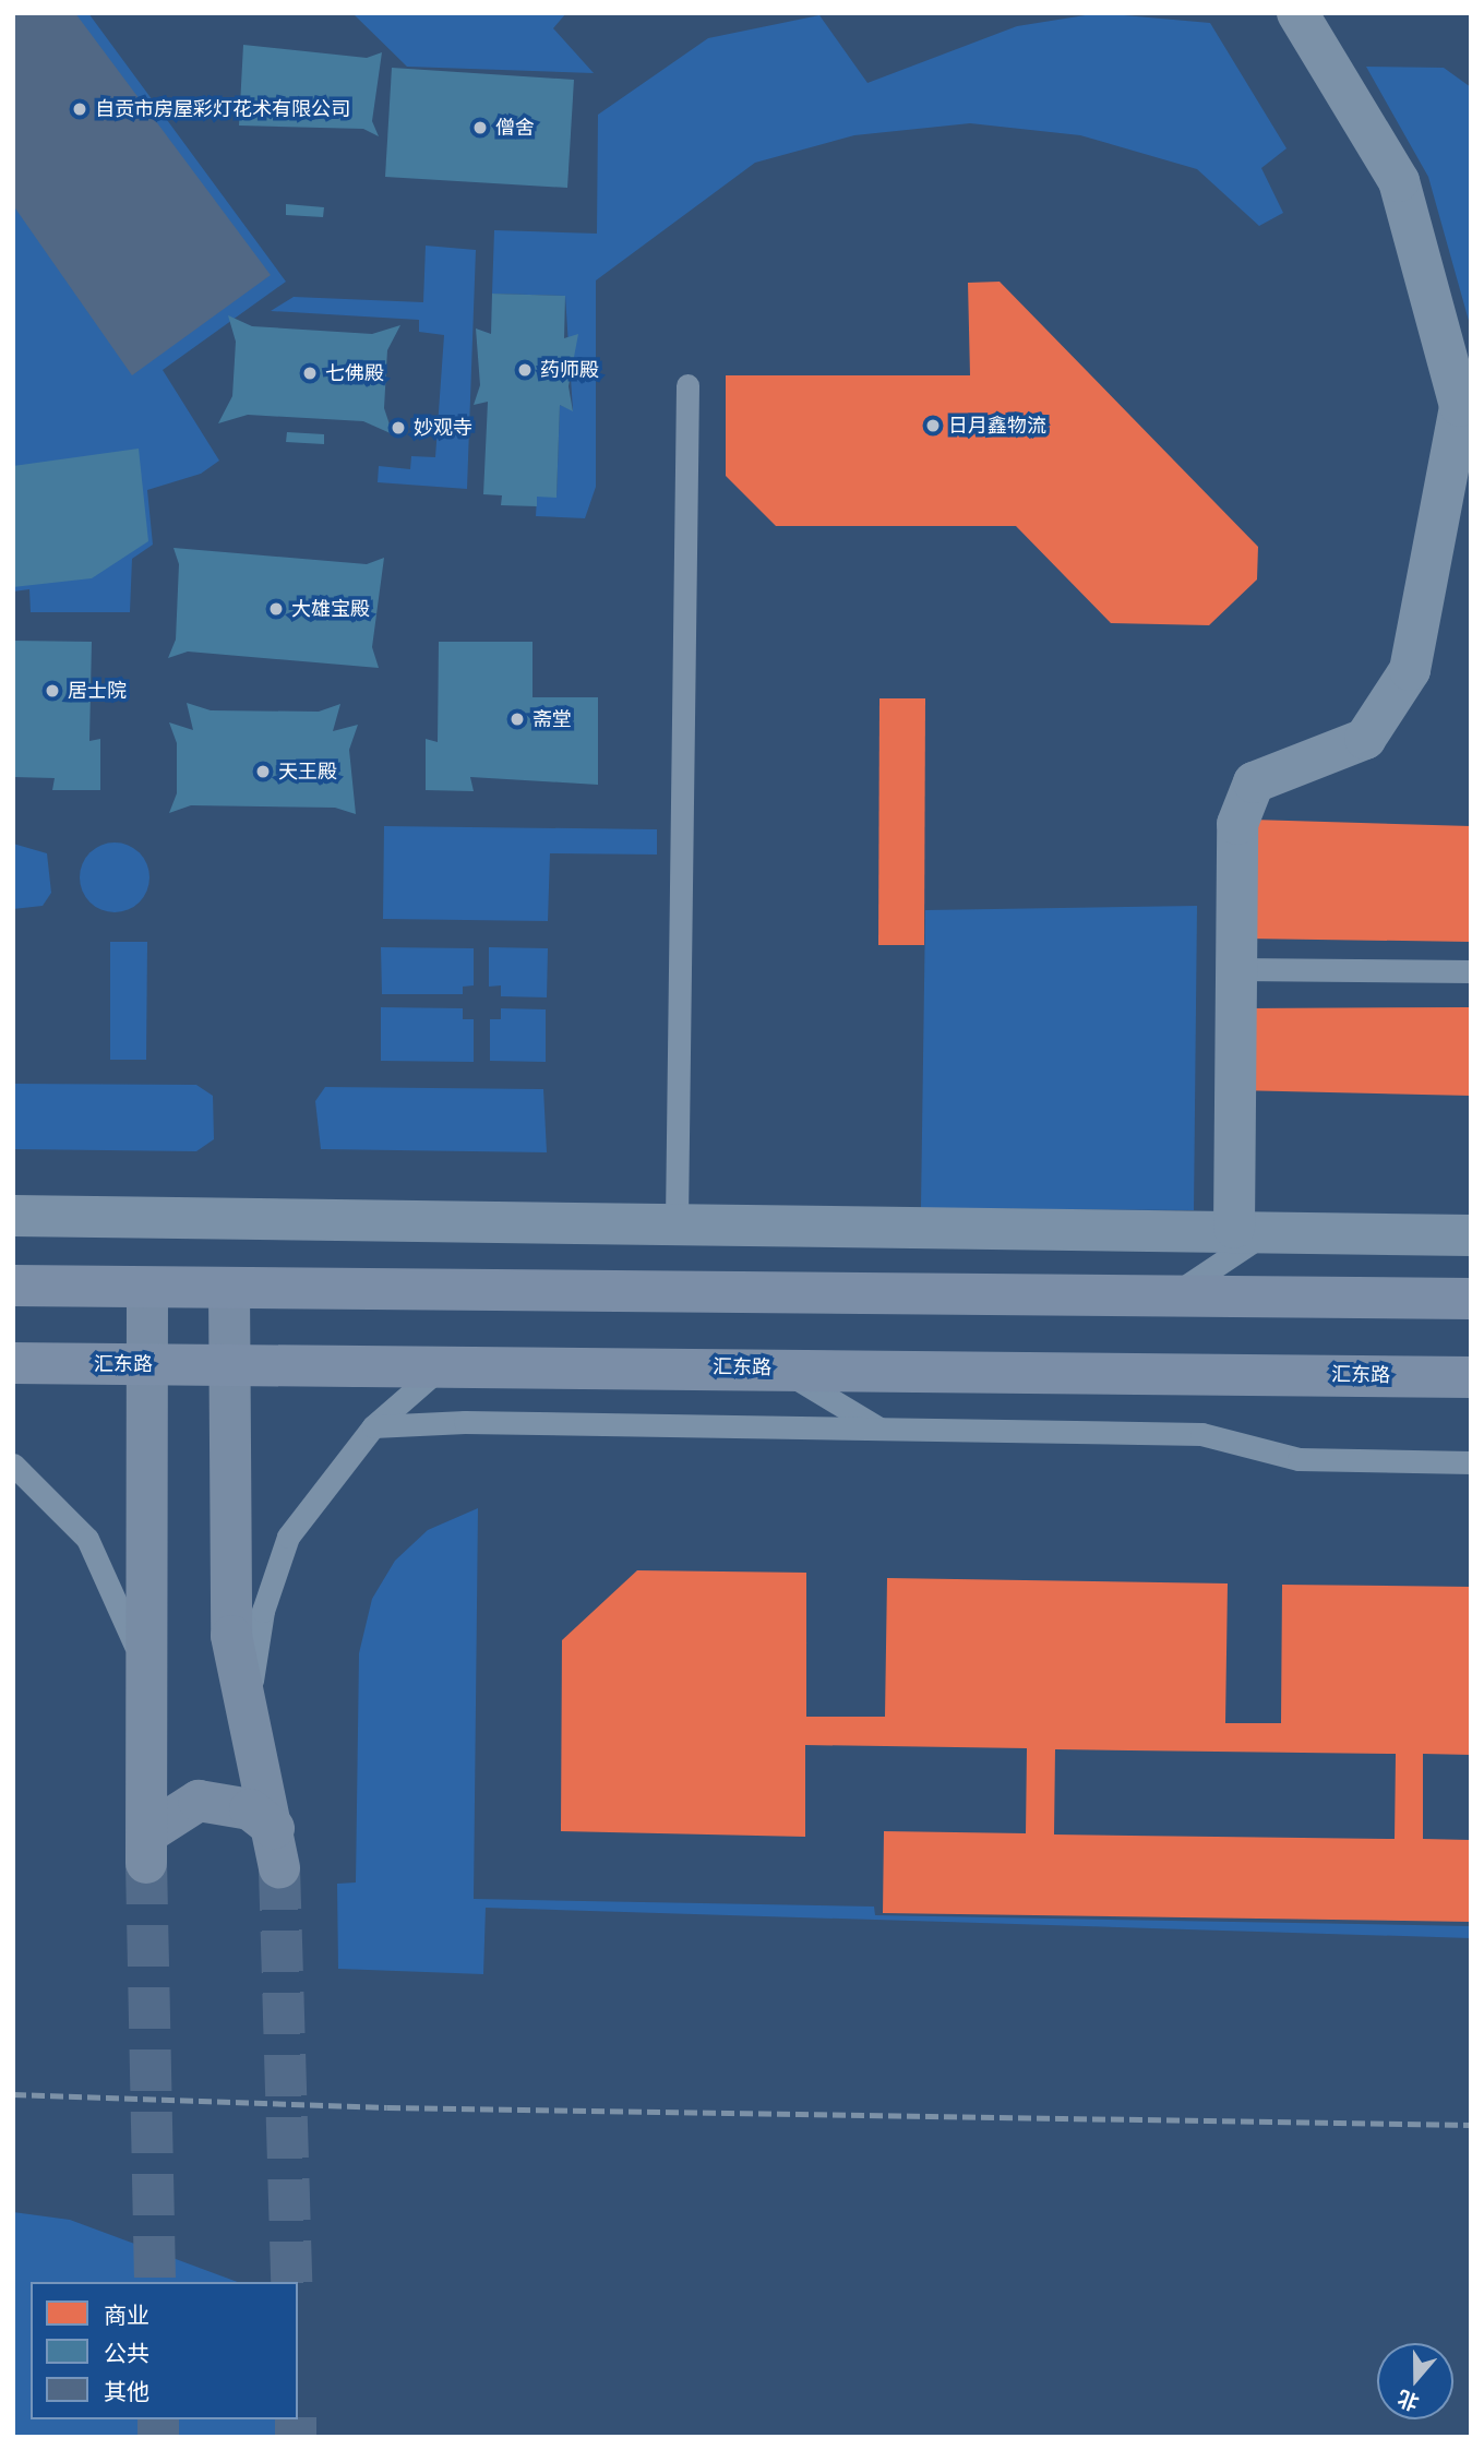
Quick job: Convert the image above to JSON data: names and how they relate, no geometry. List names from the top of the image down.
{
  "streets": {
    "main road": ["汇东路"]
  },
  "places": [
    "自贡市房屋彩灯花术有限公司",
    "僧舍",
    "药师殿",
    "七佛殿",
    "日月鑫物流",
    "妙观寺",
    "大雄宝殿",
    "居士院",
    "斋堂",
    "天王殿"
  ],
  "legend": ["商业", "公共", "其他"],
  "north": "bottom"
}
